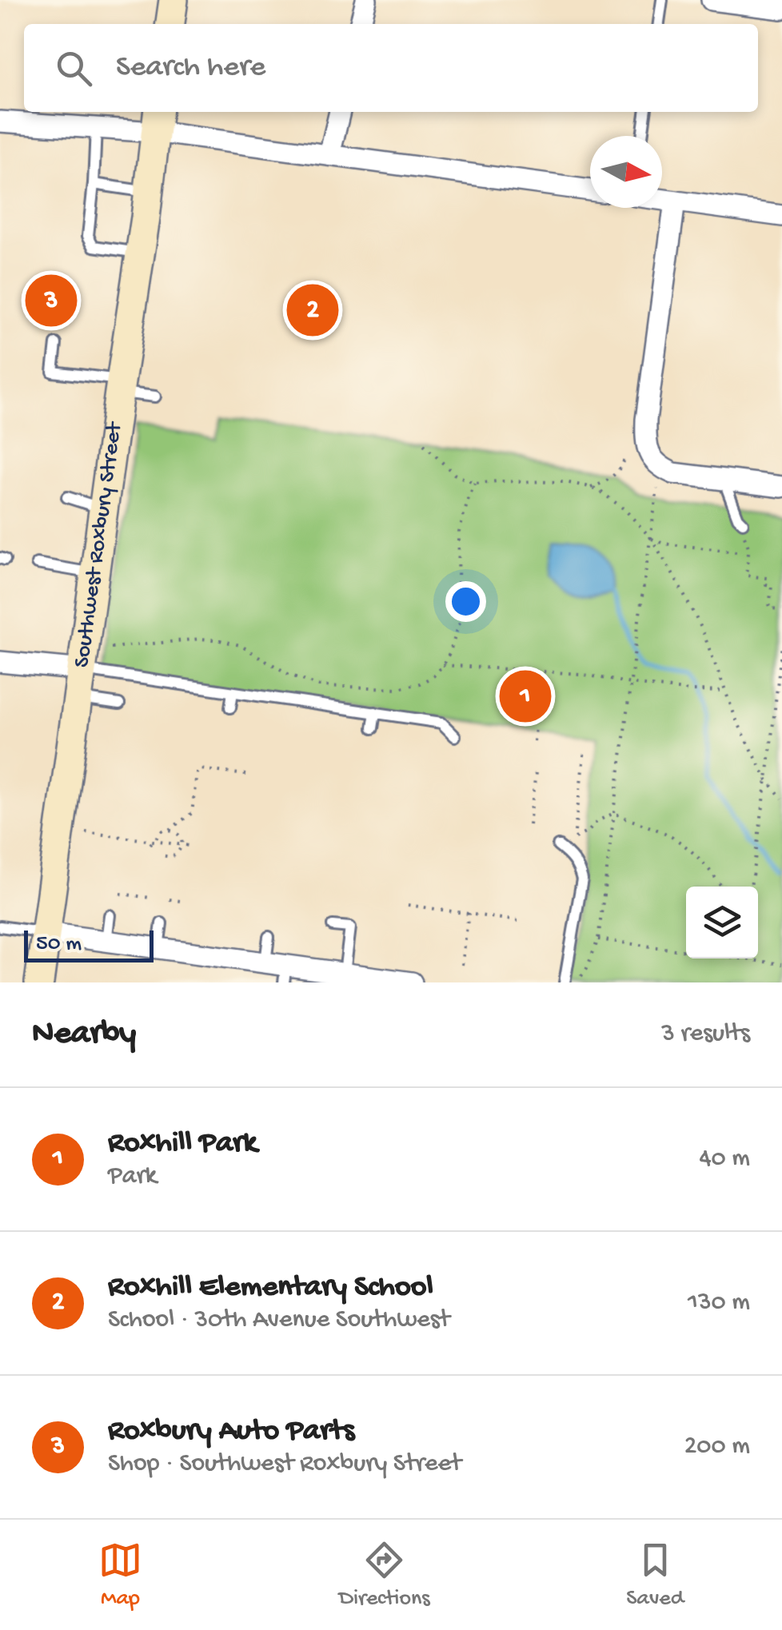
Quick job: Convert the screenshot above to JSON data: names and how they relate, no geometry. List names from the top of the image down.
{
  "streets": {
    "main road": ["Southwest Roxbury Street"]
  },
  "scale_bar": "50 m",
  "north": "right",
  "page": {
    "search": "Search here",
    "pins": ["3", "2", "1"],
    "scale": "50 m",
    "heading": ["Nearby", "3 results"],
    "list": [
      {
        "mark": "1",
        "name": "Roxhill Park",
        "note": "Park",
        "value": "40 m"
      },
      {
        "mark": "2",
        "name": "Roxhill Elementary School",
        "note": "School · 30th Avenue Southwest",
        "value": "130 m"
      },
      {
        "mark": "3",
        "name": "Roxbury Auto Parts",
        "note": "Shop · Southwest Roxbury Street",
        "value": "200 m"
      }
    ],
    "nav": ["Map", "Directions", "Saved"]
  }
}
